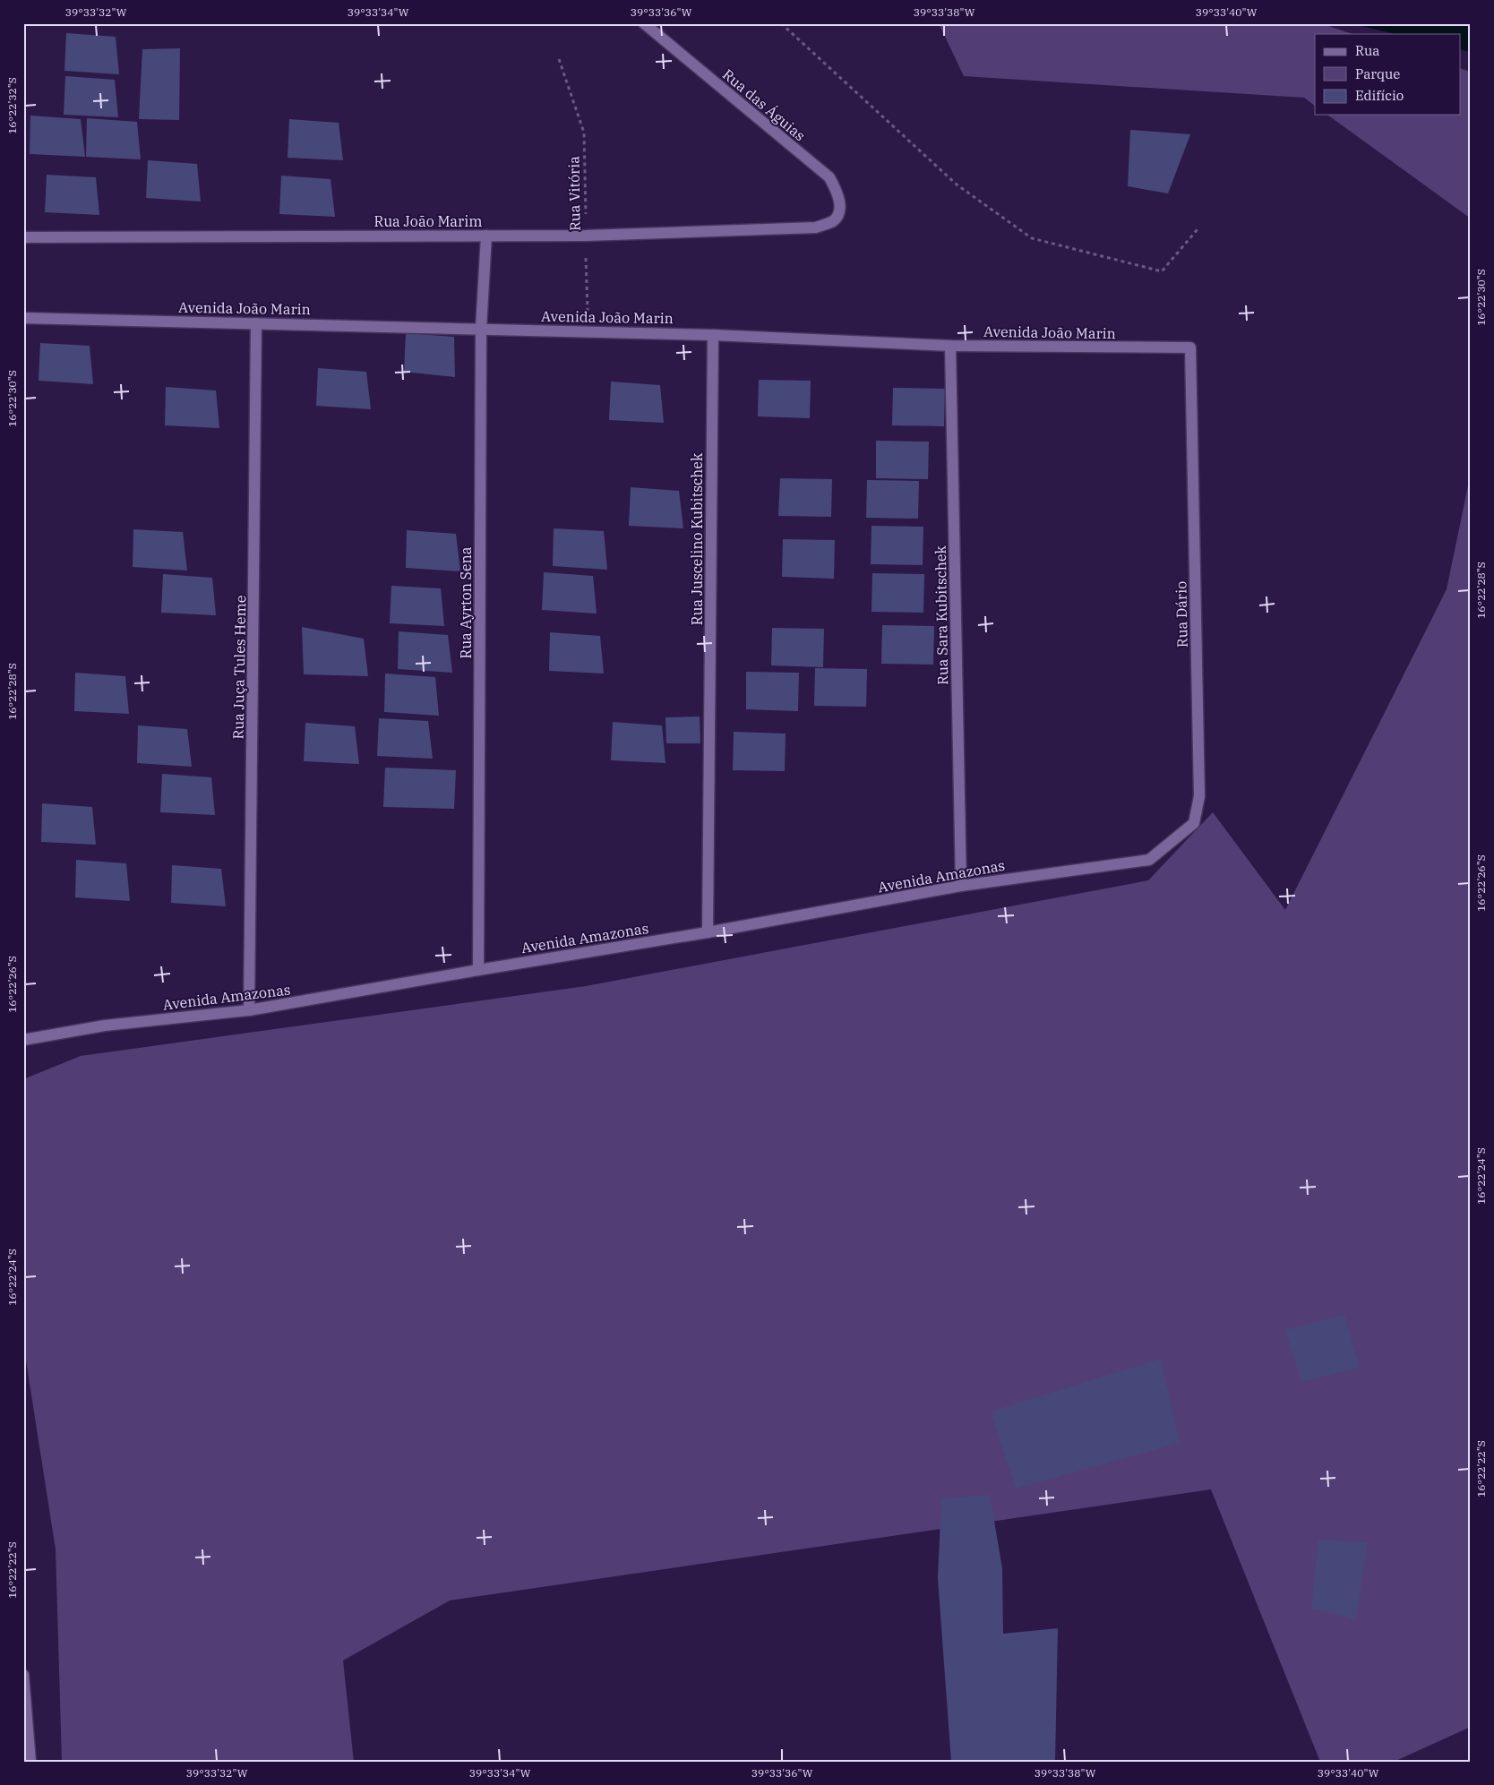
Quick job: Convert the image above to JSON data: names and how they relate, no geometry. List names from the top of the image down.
{
  "streets": {
    "street": [
      "Rua das Águias",
      "Rua João Marim",
      "Avenida João Marin",
      "Rua Juscelino Kubitschek",
      "Rua Ayrton Sena",
      "Rua Dário",
      "Rua Sara Kubitschek",
      "Rua Juça Tules Heme",
      "Avenida Amazonas"
    ],
    "path": ["Rua Vitória"]
  },
  "crossings": [
    ["Rua das Águias", "Rua João Marim"],
    ["Rua Vitória", "Rua João Marim"],
    ["Rua Vitória", "Avenida João Marin"],
    ["Rua João Marim", "Rua Ayrton Sena"],
    ["Avenida João Marin", "Rua Juscelino Kubitschek"],
    ["Avenida João Marin", "Rua Ayrton Sena"],
    ["Avenida João Marin", "Rua Dário"],
    ["Avenida João Marin", "Rua Sara Kubitschek"],
    ["Avenida João Marin", "Rua Juça Tules Heme"],
    ["Rua Juscelino Kubitschek", "Avenida Amazonas"],
    ["Rua Ayrton Sena", "Avenida Amazonas"],
    ["Rua Dário", "Avenida Amazonas"],
    ["Rua Sara Kubitschek", "Avenida Amazonas"],
    ["Rua Juça Tules Heme", "Avenida Amazonas"]
  ],
  "legend": ["Rua", "Parque", "Edifício"],
  "coordinates": [
    "39°33'32\"W",
    "39°33'34\"W",
    "39°33'36\"W",
    "39°33'38\"W",
    "39°33'40\"W",
    "16°22'32\"S",
    "16°22'30\"S",
    "16°22'28\"S",
    "16°22'26\"S",
    "16°22'24\"S",
    "16°22'22\"S"
  ]
}
